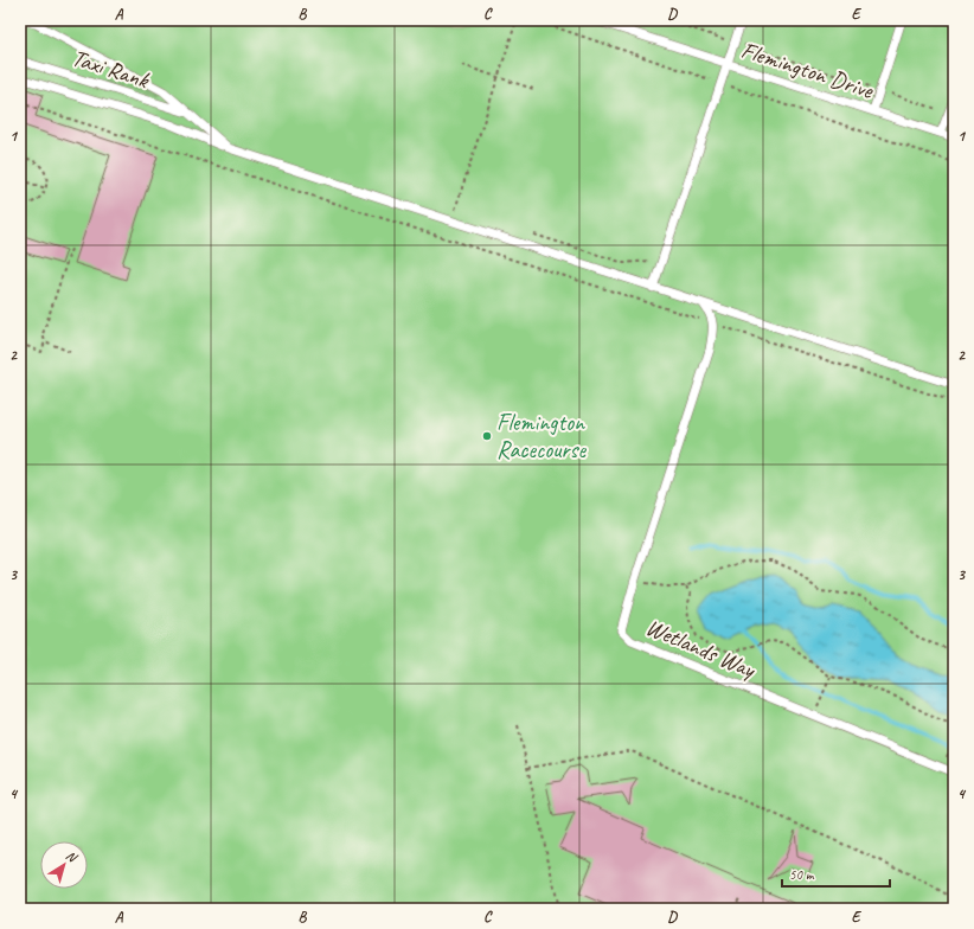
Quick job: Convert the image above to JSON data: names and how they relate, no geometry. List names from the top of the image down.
{
  "streets": {
    "lane": ["Taxi Rank", "Flemington Drive", "Wetlands Way"]
  },
  "places": ["Flemington Racecourse"],
  "scale_bar": "50 m",
  "north": "top right",
  "grid": {
    "columns": [
      "A",
      "B",
      "C",
      "D",
      "E"
    ],
    "rows": [
      "1",
      "2",
      "3",
      "4"
    ]
  }
}
